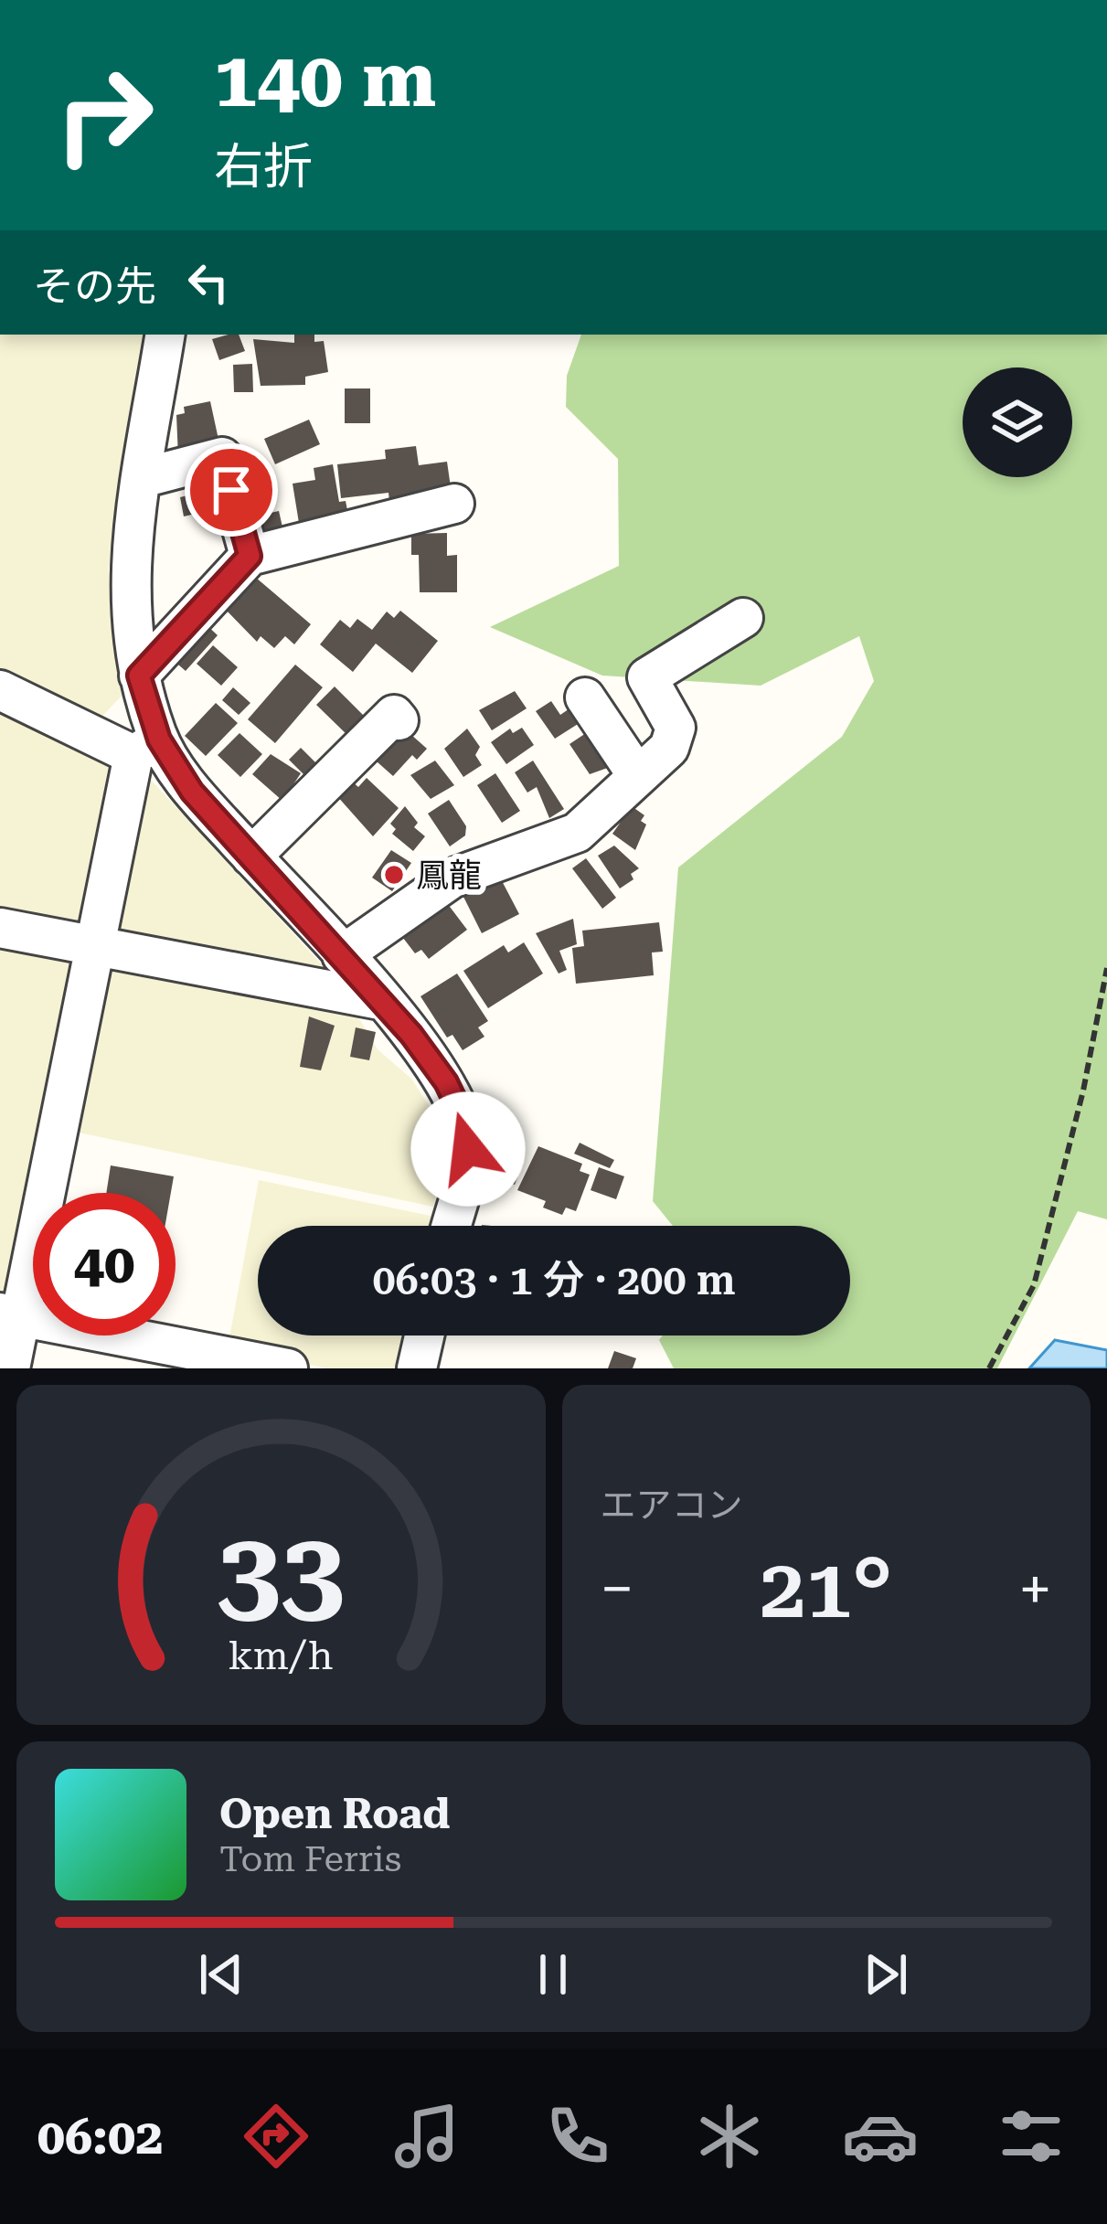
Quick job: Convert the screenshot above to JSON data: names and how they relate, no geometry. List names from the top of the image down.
{
  "places": ["鳳龍"],
  "page": {
    "turn": ["140 m", "右折"],
    "then": "その先",
    "limit": "40",
    "trip": "06:03 · 1 分 · 200 m",
    "tile": "エアコン",
    "heat": ["−", "21°", "+"],
    "song": ["Open Road", "Tom Ferris"],
    "tabs": "06:02",
    "gauge": ["33", "km/h"]
  }
}
